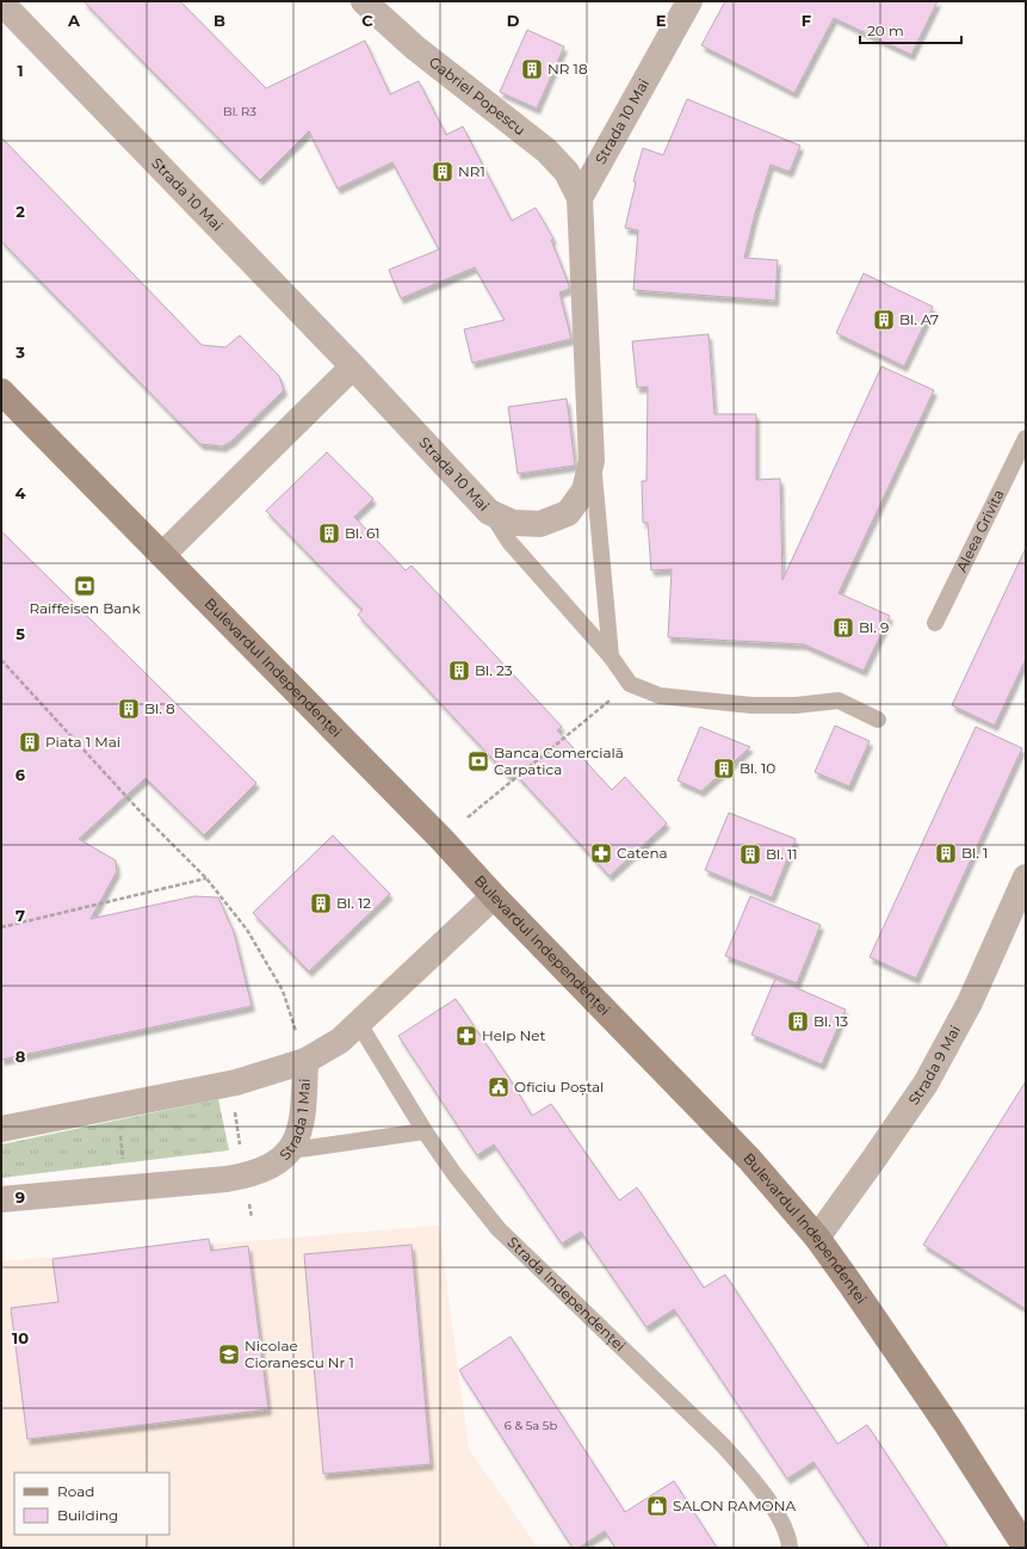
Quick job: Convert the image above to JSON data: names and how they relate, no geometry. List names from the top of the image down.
{
  "streets": {
    "main road": ["Bulevardul Independenței"],
    "street": [
      "Gabriel Popescu",
      "Strada 10 Mai",
      "Strada 9 Mai",
      "Strada 1 Mai"
    ],
    "lane": ["Aleea Grivita", "Strada Independenței"]
  },
  "crossings": [
    ["Gabriel Popescu", "Strada 10 Mai"],
    ["Bulevardul Independenței", "Strada 9 Mai"]
  ],
  "places": {
    "building": [
      "NR 18",
      "NR1",
      "Bl. A7",
      "Bl. 61",
      "Bl. 9",
      "Bl. 23",
      "Bl. 8",
      "Piata 1 Mai",
      "Bl. 10",
      "Bl. 1",
      "Bl. 11",
      "Bl. 12",
      "Bl. 13"
    ],
    "bank": ["Raiffeisen Bank", "Banca Comercială Carpatica"],
    "pharmacy": ["Catena", "Help Net"],
    "public building": ["Oficiu Poștal"],
    "school or university": ["Nicolae Cioranescu Nr 1"],
    "shop": ["SALON RAMONA"]
  },
  "house_numbers": ["Bl. R3", "6 & 5a 5b"],
  "legend": ["Road", "Building"],
  "scale_bar": "20 m",
  "grid": {
    "columns": [
      "A",
      "B",
      "C",
      "D",
      "E",
      "F"
    ],
    "rows": [
      "1",
      "2",
      "3",
      "4",
      "5",
      "6",
      "7",
      "8",
      "9",
      "10"
    ]
  }
}
